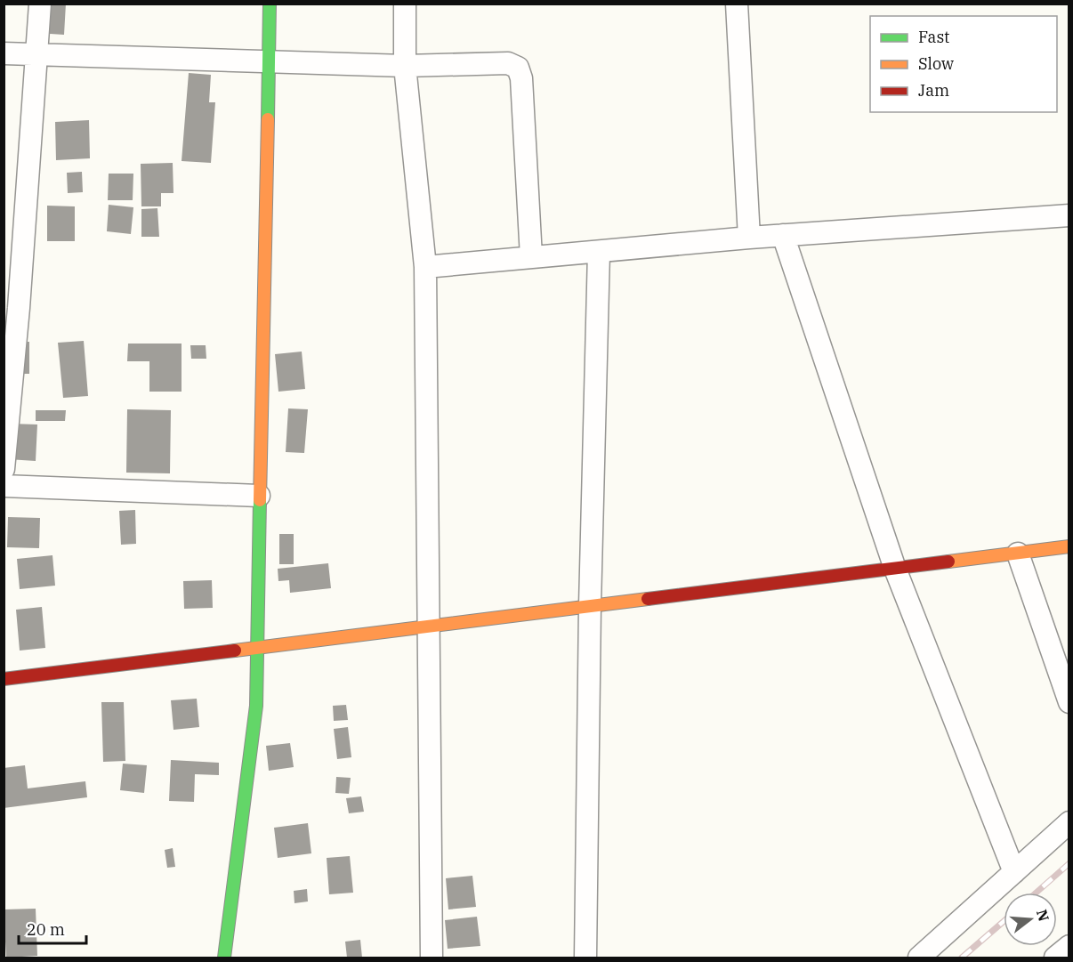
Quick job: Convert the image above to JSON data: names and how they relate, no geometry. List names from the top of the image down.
{
  "legend": ["Fast", "Slow", "Jam"],
  "scale_bar": "20 m",
  "north": "right"
}
